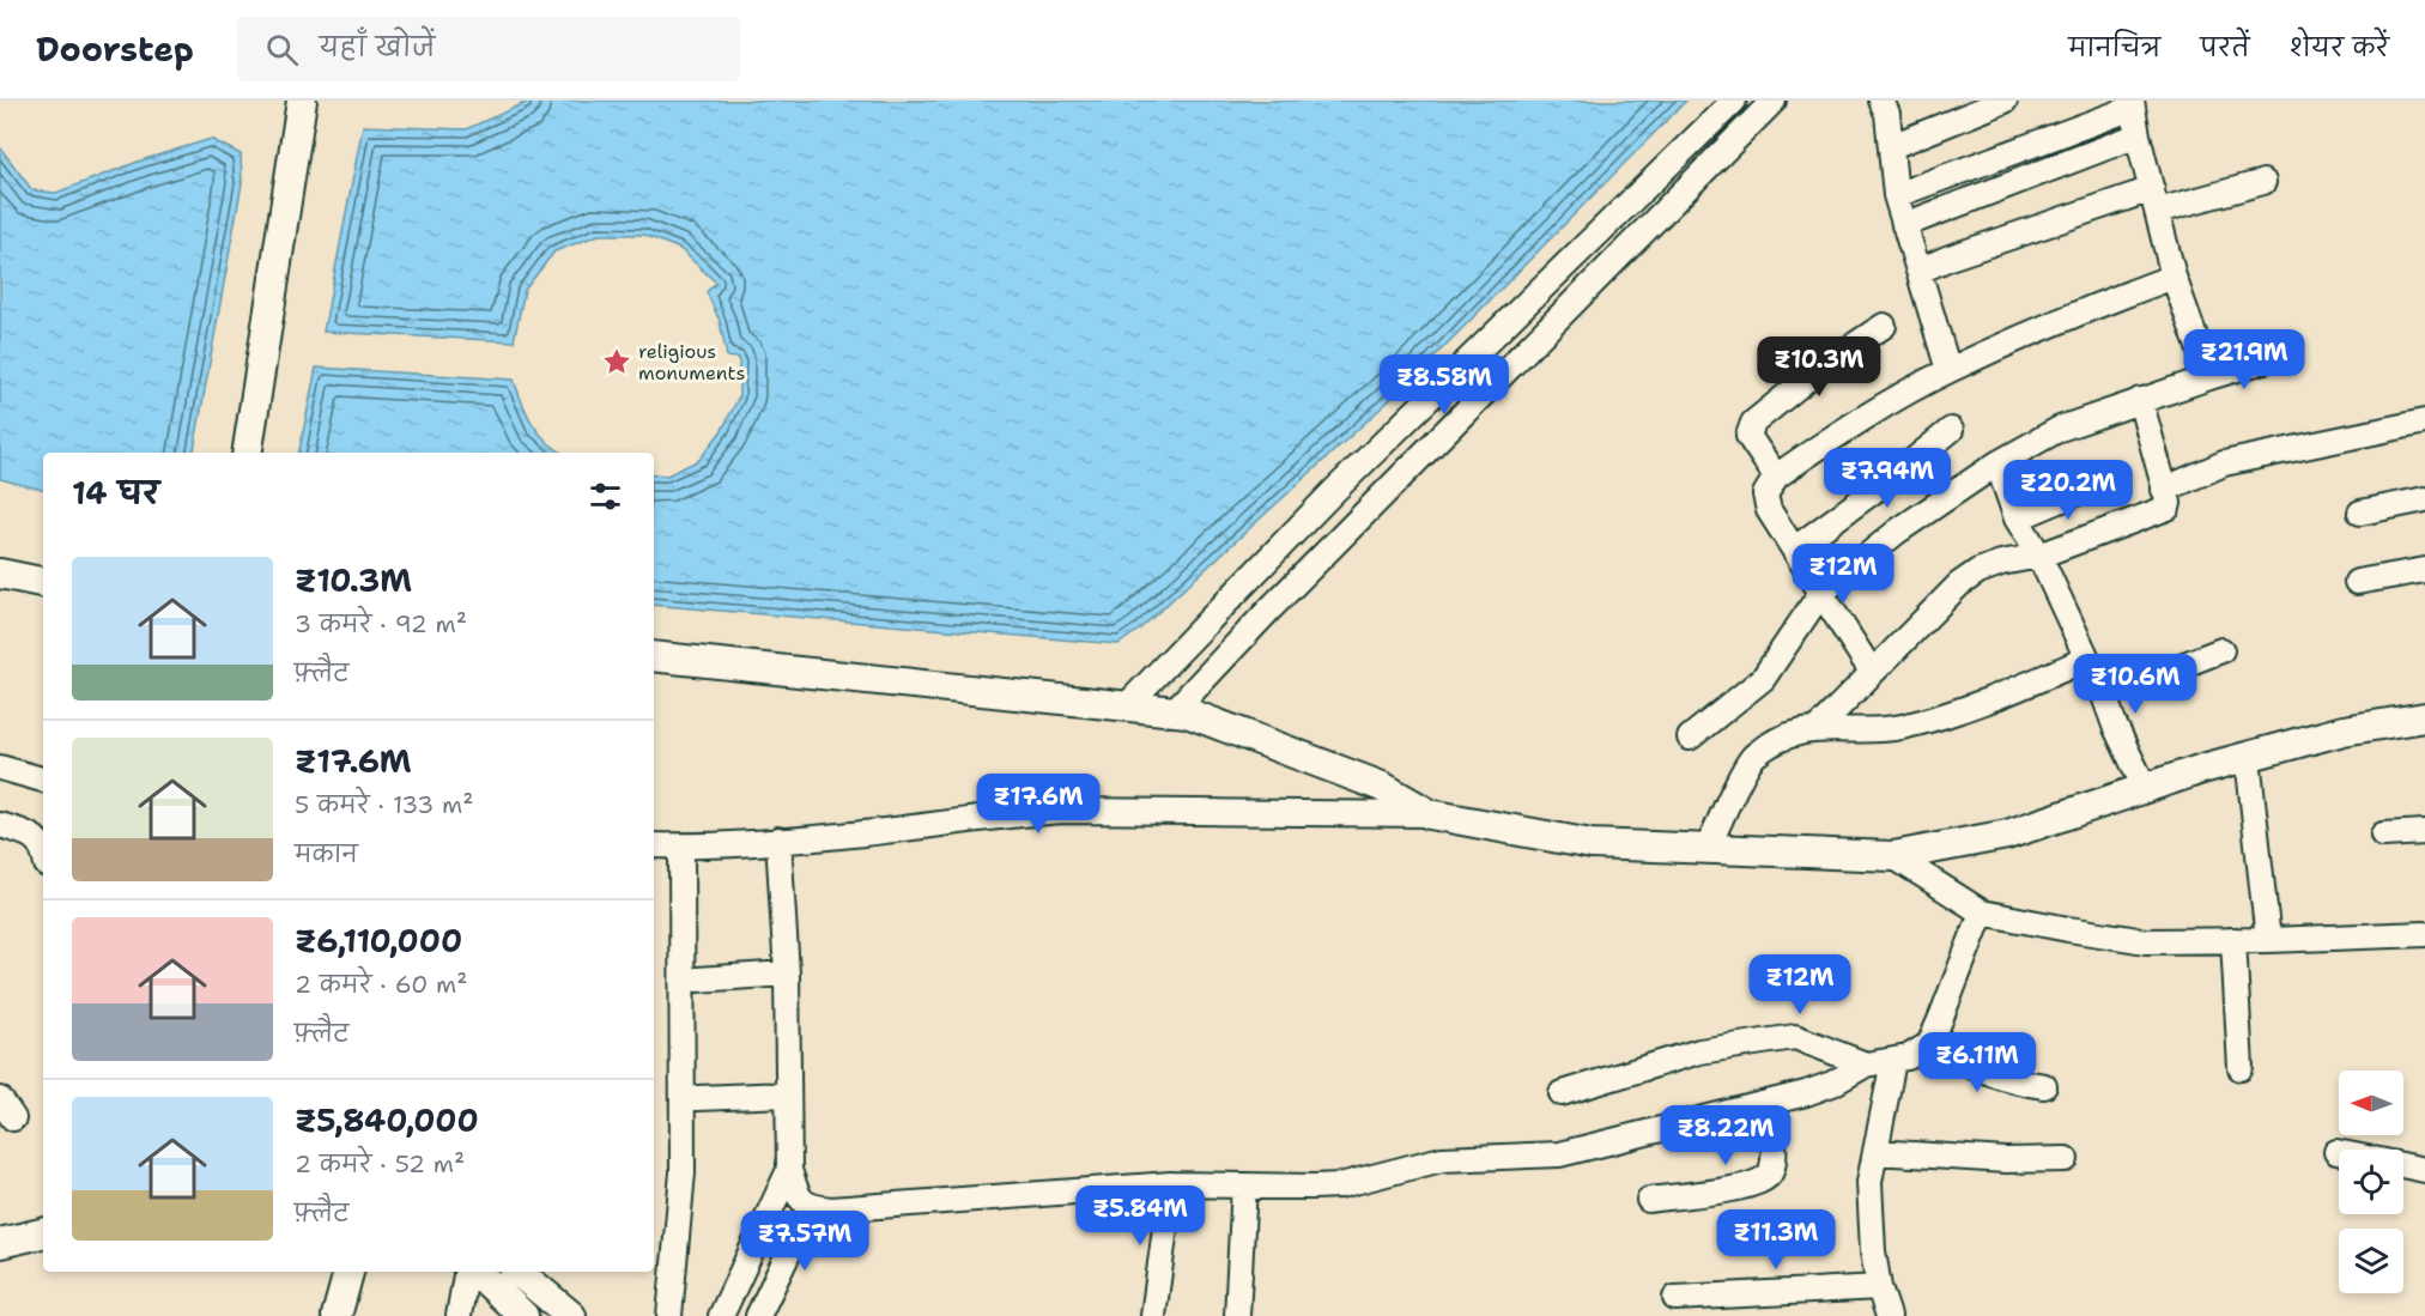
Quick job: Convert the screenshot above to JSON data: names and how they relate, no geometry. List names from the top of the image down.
{
  "places": {
    "place": ["religious monuments"]
  },
  "north": "left",
  "page": {
    "header": "Doorstep",
    "search": "यहाँ खोजें",
    "nav": ["मानचित्र", "परतें", "शेयर करें"],
    "price": [
      "₹21.9M",
      "₹10.3M",
      "₹8.58M",
      "₹7.94M",
      "₹20.2M",
      "₹12M",
      "₹10.6M",
      "₹17.6M",
      "₹12M",
      "₹6.11M",
      "₹8.22M",
      "₹5.84M",
      "₹11.3M",
      "₹7.57M"
    ],
    "heading": "14 घर",
    "list": [
      {
        "name": "₹10.3M",
        "note": "3 कमरे · 92 m² · फ़्लैट"
      },
      {
        "name": "₹17.6M",
        "note": "5 कमरे · 133 m² · मकान"
      },
      {
        "name": "₹6,110,000",
        "note": "2 कमरे · 60 m² · फ़्लैट"
      },
      {
        "name": "₹5,840,000",
        "note": "2 कमरे · 52 m² · फ़्लैट"
      }
    ]
  }
}
